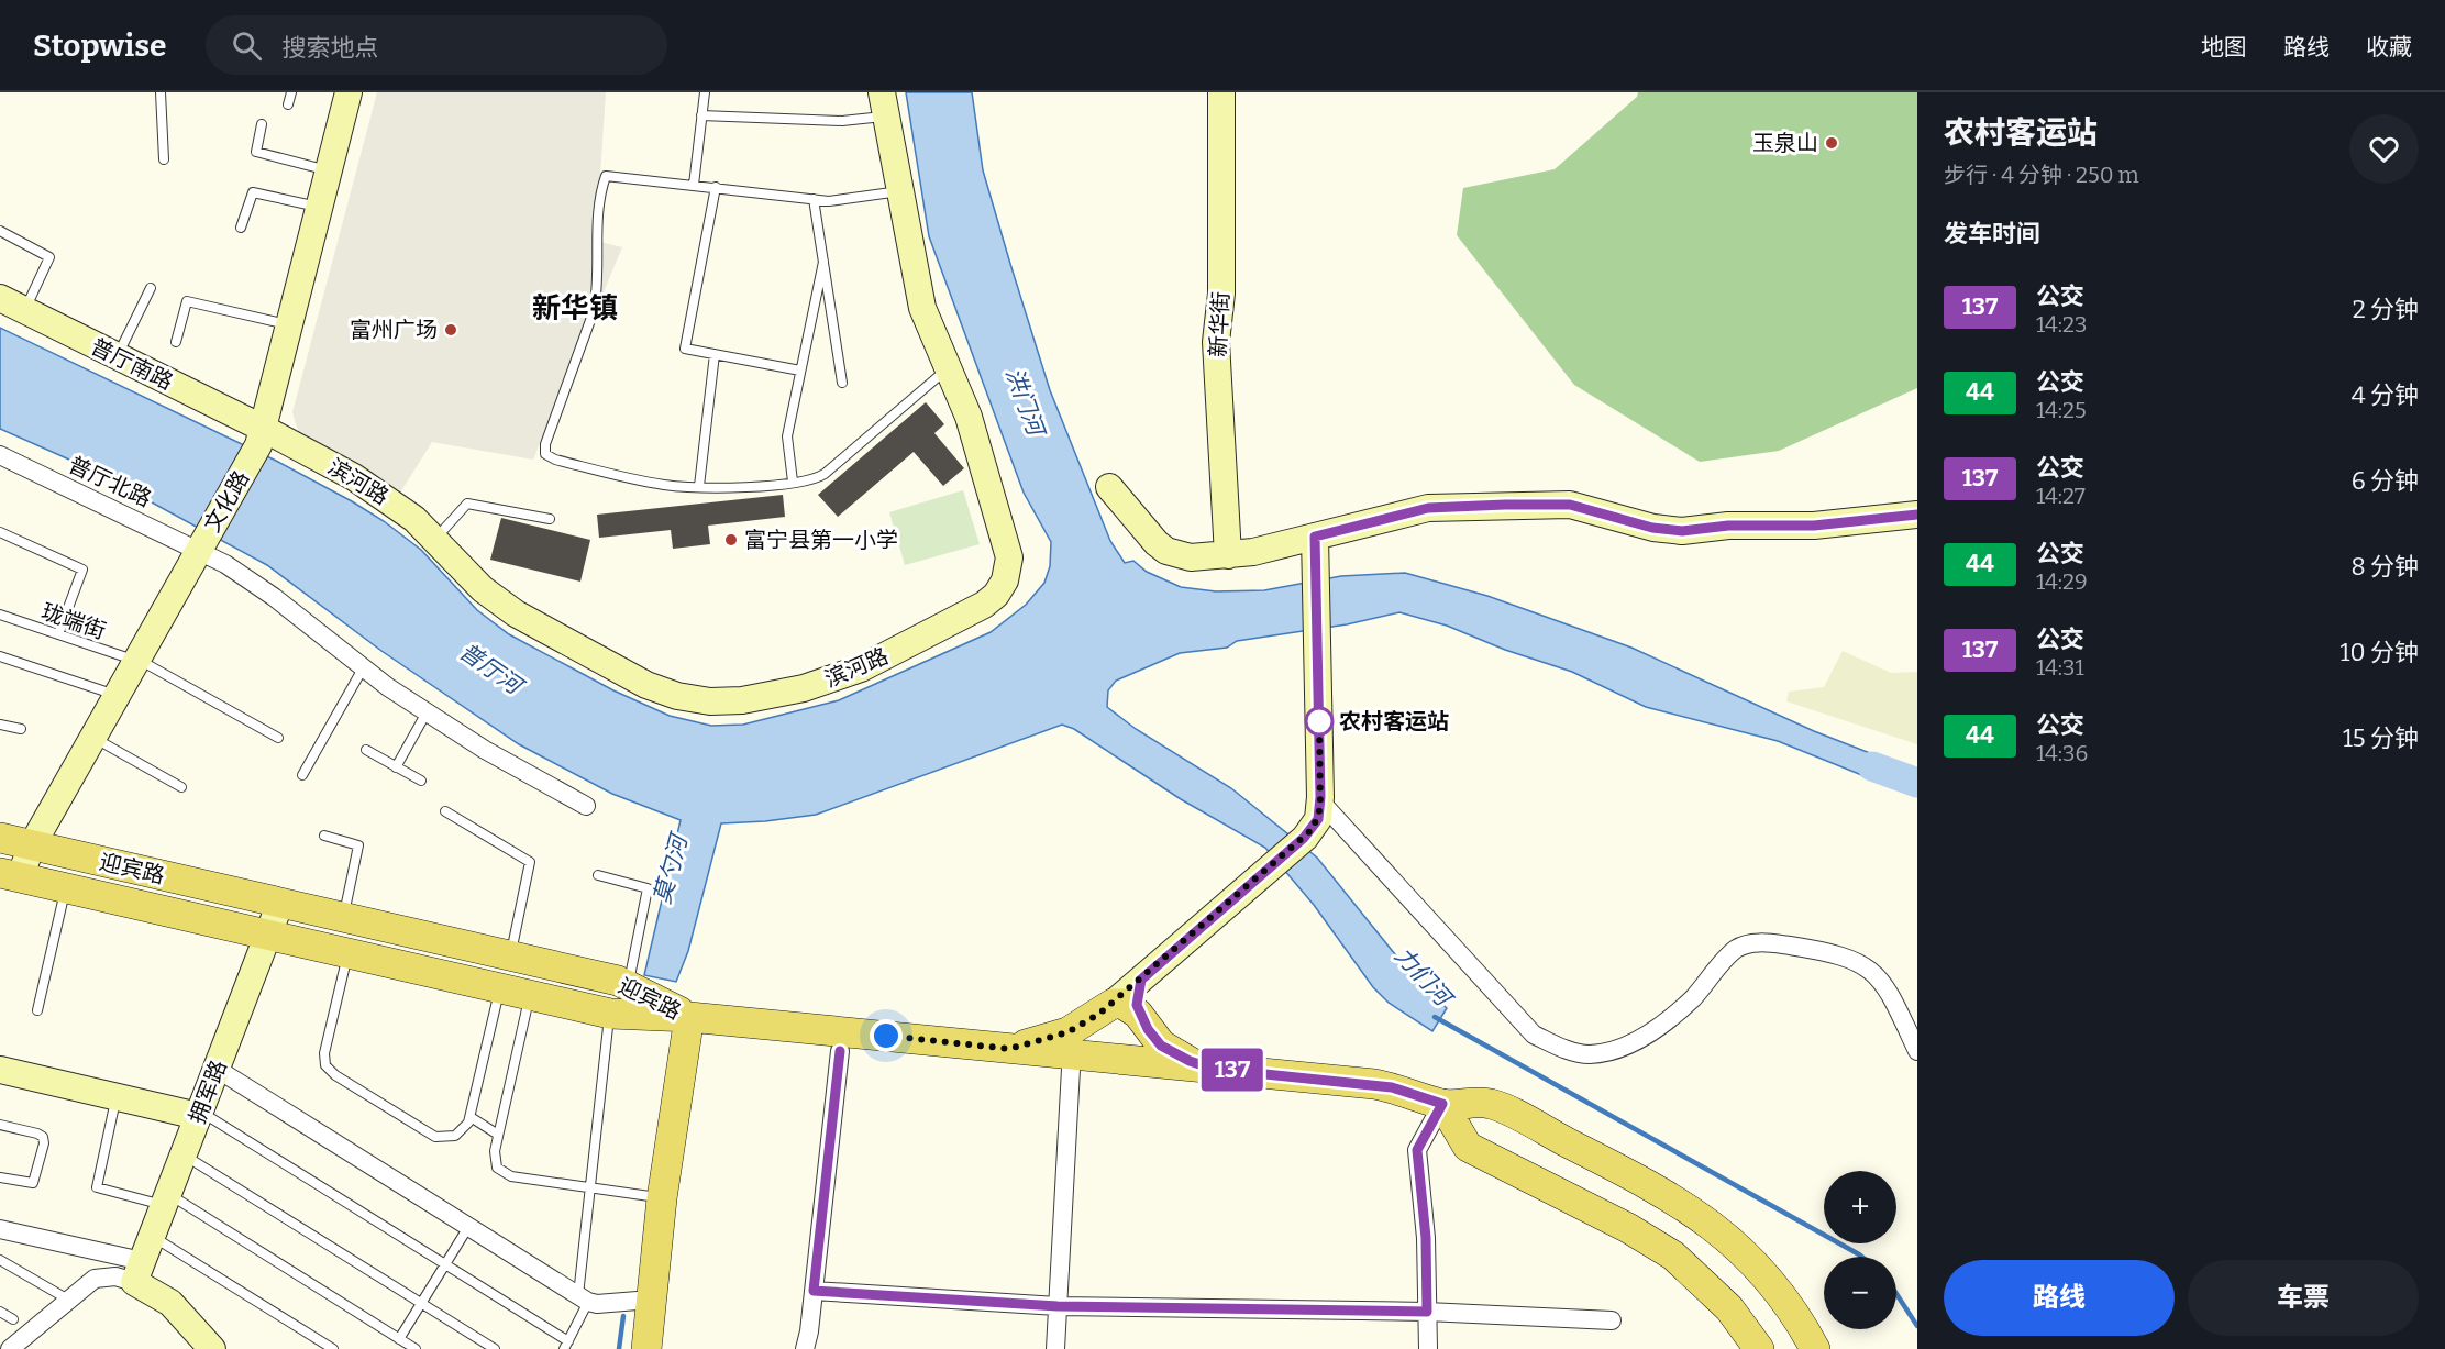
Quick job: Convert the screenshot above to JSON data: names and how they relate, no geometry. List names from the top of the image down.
{
  "streets": {
    "main road": [
      "新华街",
      "普厅南路",
      "滨河路",
      "文化路",
      "迎宾路",
      "拥军路"
    ],
    "street": ["普厅北路"],
    "lane": ["珑端街"]
  },
  "crossings": [
    ["普厅南路", "滨河路"],
    ["普厅南路", "文化路"],
    ["普厅北路", "文化路"],
    ["滨河路", "文化路"],
    ["文化路", "珑端街"],
    ["文化路", "迎宾路"],
    ["迎宾路", "拥军路"]
  ],
  "districts": ["新华镇"],
  "water": [
    "洪门河",
    "普厅河",
    "莫勺河",
    "力们河"
  ],
  "places": [
    "玉泉山",
    "富州广场",
    "富宁县第一小学",
    "农村客运站"
  ],
  "lines": ["bus line 137"],
  "page": {
    "header": "Stopwise",
    "search": "搜索地点",
    "nav": ["地图", "路线", "收藏"],
    "on_map": "137",
    "heading": [
      ["农村客运站", "步行 · 4 分钟 · 250 m"],
      "发车时间"
    ],
    "list": [
      {
        "mark": "137",
        "name": "公交",
        "note": "14:23",
        "value": "2 分钟"
      },
      {
        "mark": "44",
        "name": "公交",
        "note": "14:25",
        "value": "4 分钟"
      },
      {
        "mark": "137",
        "name": "公交",
        "note": "14:27",
        "value": "6 分钟"
      },
      {
        "mark": "44",
        "name": "公交",
        "note": "14:29",
        "value": "8 分钟"
      },
      {
        "mark": "137",
        "name": "公交",
        "note": "14:31",
        "value": "10 分钟"
      },
      {
        "mark": "44",
        "name": "公交",
        "note": "14:36",
        "value": "15 分钟"
      }
    ],
    "map_buttons": ["+", "−"],
    "buttons": ["路线", "车票"]
  }
}
